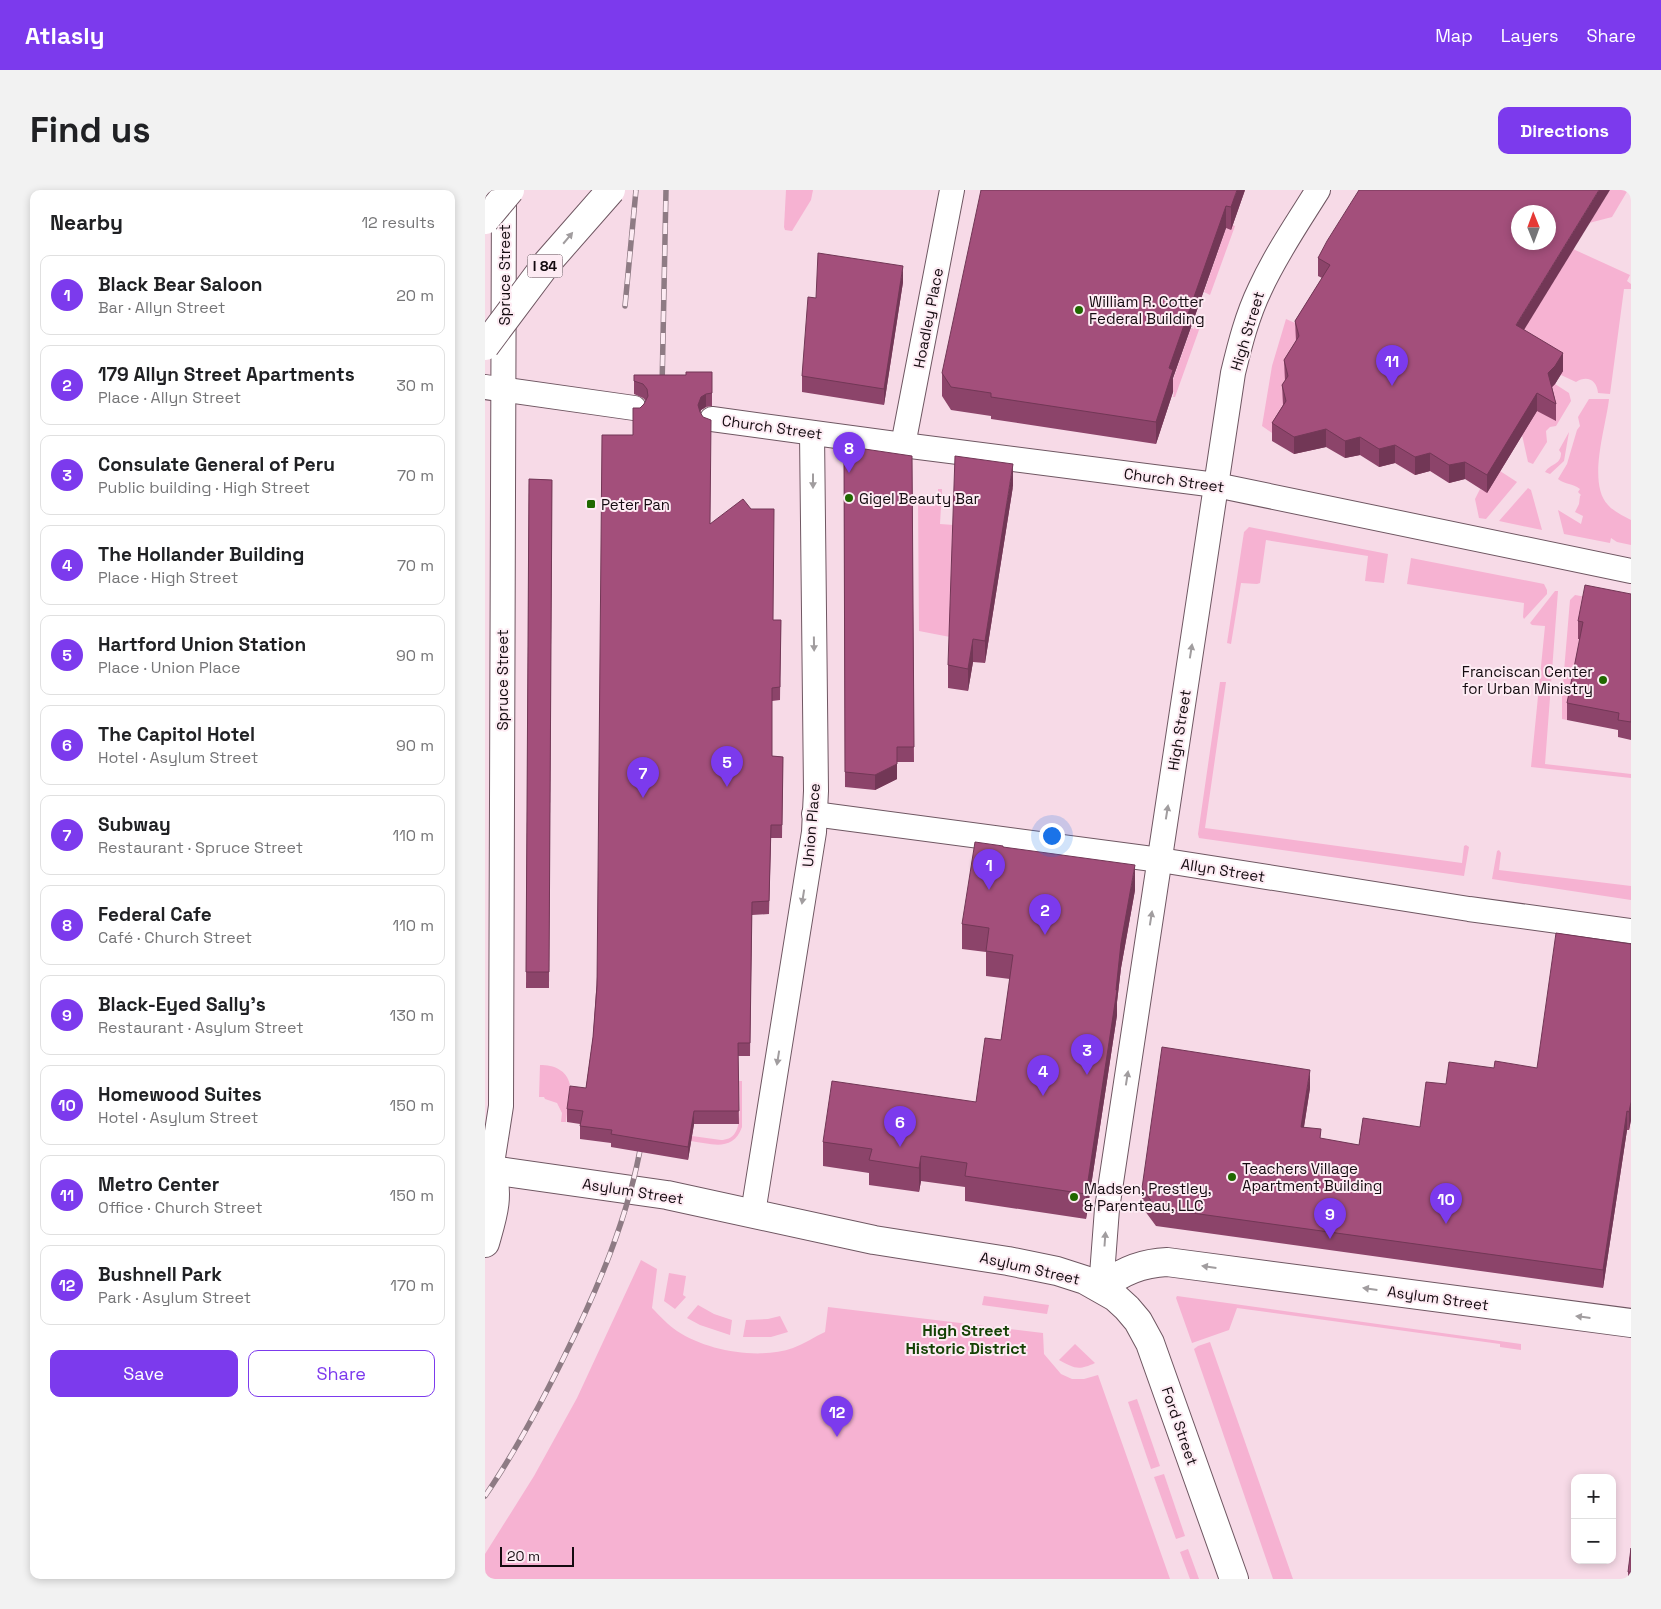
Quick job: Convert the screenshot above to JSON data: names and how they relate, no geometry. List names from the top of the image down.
{
  "streets": {
    "main road": ["I 84", "Asylum Street", "Ford Street"],
    "street": [
      "Spruce Street",
      "Hoadley Place",
      "High Street",
      "Church Street",
      "Union Place",
      "Allyn Street"
    ]
  },
  "crossings": [
    ["Spruce Street", "Asylum Street"],
    ["Hoadley Place", "Church Street"],
    ["High Street", "Church Street"],
    ["High Street", "Allyn Street"],
    ["High Street", "Asylum Street"],
    ["High Street", "Ford Street"],
    ["Church Street", "Union Place"],
    ["Union Place", "Allyn Street"],
    ["Union Place", "Asylum Street"],
    ["Asylum Street", "Ford Street"]
  ],
  "one_way": ["High Street", "Union Place", "Asylum Street"],
  "districts": ["High Street Historic District"],
  "places": {
    "other": [
      "William R. Cotter Federal Building",
      "Gigel Beauty Bar",
      "Franciscan Center for Urban Ministry",
      "Teachers Village Apartment Building",
      "Madsen, Prestley, & Parenteau, LLC"
    ],
    "transit": ["Peter Pan"]
  },
  "scale_bar": "20 m",
  "north": "top",
  "page": {
    "header": "Atlasly",
    "nav": ["Map", "Layers", "Share"],
    "buttons": [
      "Directions",
      ["Save", "Share"]
    ],
    "title": "Find us",
    "heading": ["Nearby", "12 results"],
    "list": [
      {
        "mark": "1",
        "name": "Black Bear Saloon",
        "note": "Bar · Allyn Street",
        "value": "20 m"
      },
      {
        "mark": "2",
        "name": "179 Allyn Street Apartments",
        "note": "Place · Allyn Street",
        "value": "30 m"
      },
      {
        "mark": "3",
        "name": "Consulate General of Peru",
        "note": "Public building · High Street",
        "value": "70 m"
      },
      {
        "mark": "4",
        "name": "The Hollander Building",
        "note": "Place · High Street",
        "value": "70 m"
      },
      {
        "mark": "5",
        "name": "Hartford Union Station",
        "note": "Place · Union Place",
        "value": "90 m"
      },
      {
        "mark": "6",
        "name": "The Capitol Hotel",
        "note": "Hotel · Asylum Street",
        "value": "90 m"
      },
      {
        "mark": "7",
        "name": "Subway",
        "note": "Restaurant · Spruce Street",
        "value": "110 m"
      },
      {
        "mark": "8",
        "name": "Federal Cafe",
        "note": "Café · Church Street",
        "value": "110 m"
      },
      {
        "mark": "9",
        "name": "Black-Eyed Sally's",
        "note": "Restaurant · Asylum Street",
        "value": "130 m"
      },
      {
        "mark": "10",
        "name": "Homewood Suites",
        "note": "Hotel · Asylum Street",
        "value": "150 m"
      },
      {
        "mark": "11",
        "name": "Metro Center",
        "note": "Office · Church Street",
        "value": "150 m"
      },
      {
        "mark": "12",
        "name": "Bushnell Park",
        "note": "Park · Asylum Street",
        "value": "170 m"
      }
    ],
    "pins": [
      "11",
      "8",
      "5",
      "7",
      "1",
      "2",
      "3",
      "4",
      "6",
      "10",
      "9",
      "12"
    ],
    "map_buttons": ["+", "−"],
    "scale": "20 m"
  }
}
